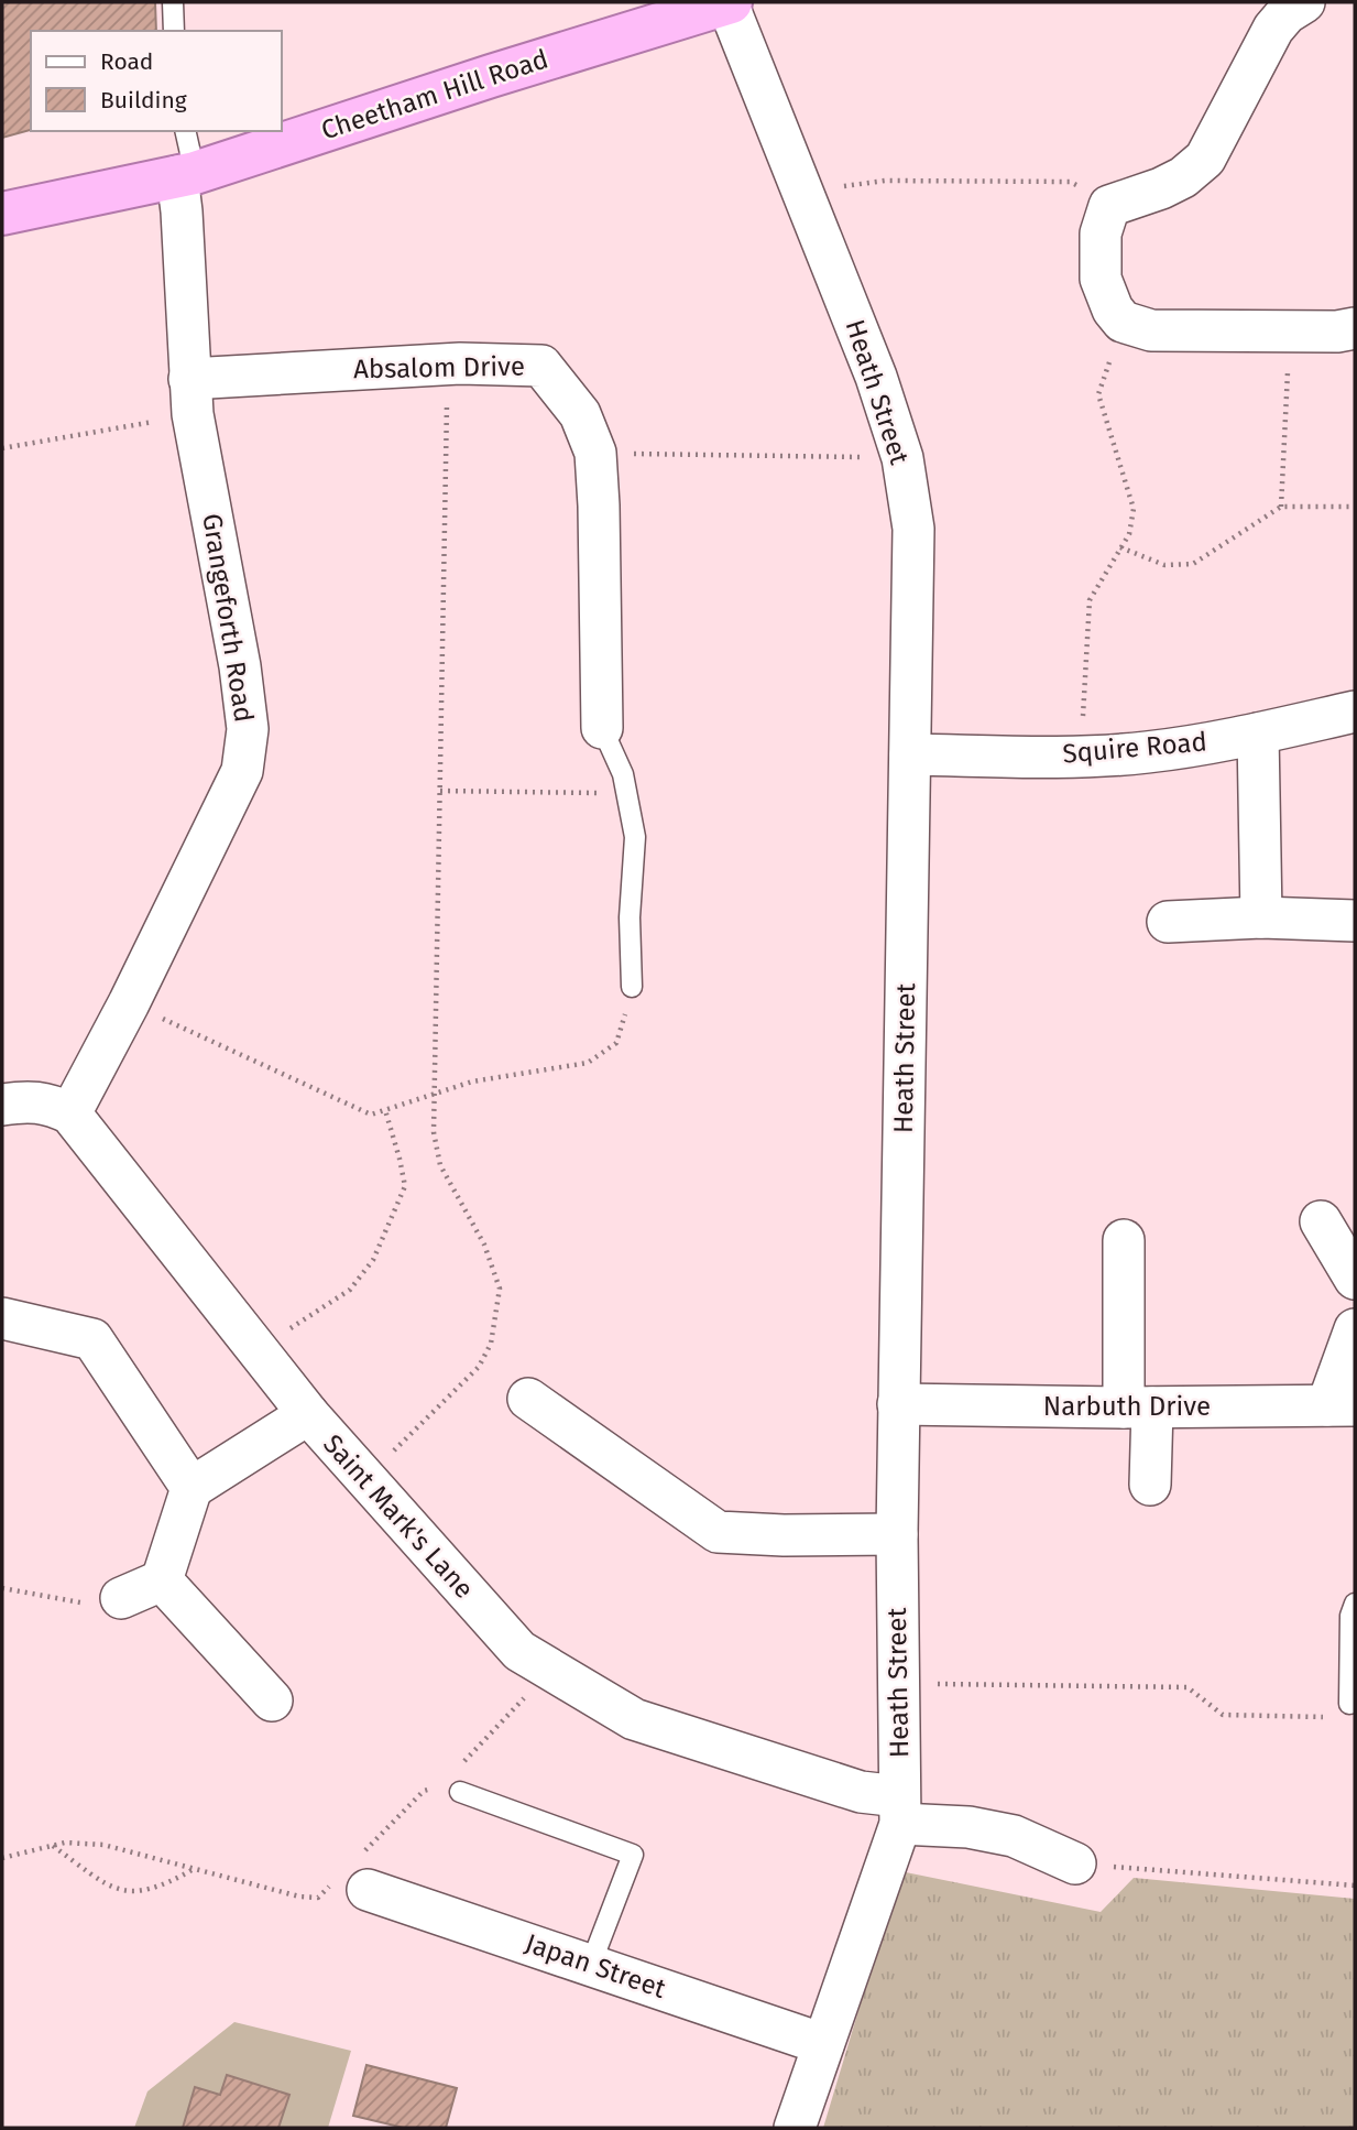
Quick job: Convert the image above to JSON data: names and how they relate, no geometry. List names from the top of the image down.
{
  "streets": {
    "highway": ["Cheetham Hill Road"],
    "street": [
      "Absalom Drive",
      "Heath Street",
      "Grangeforth Road",
      "Squire Road",
      "Narbuth Drive",
      "Saint Mark's Lane",
      "Japan Street"
    ]
  },
  "crossings": [
    ["Cheetham Hill Road", "Heath Street"],
    ["Cheetham Hill Road", "Grangeforth Road"],
    ["Absalom Drive", "Grangeforth Road"],
    ["Heath Street", "Squire Road"],
    ["Heath Street", "Narbuth Drive"],
    ["Heath Street", "Saint Mark's Lane"],
    ["Heath Street", "Japan Street"],
    ["Grangeforth Road", "Saint Mark's Lane"]
  ],
  "legend": ["Road", "Building"]
}
